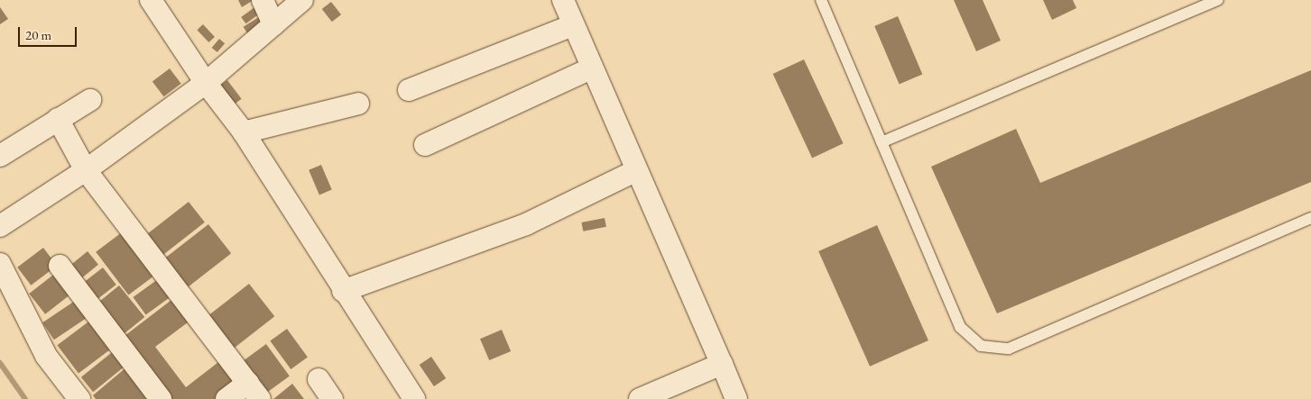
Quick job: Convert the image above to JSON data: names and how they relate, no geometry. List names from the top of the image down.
{
  "scale_bar": "20 m"
}
